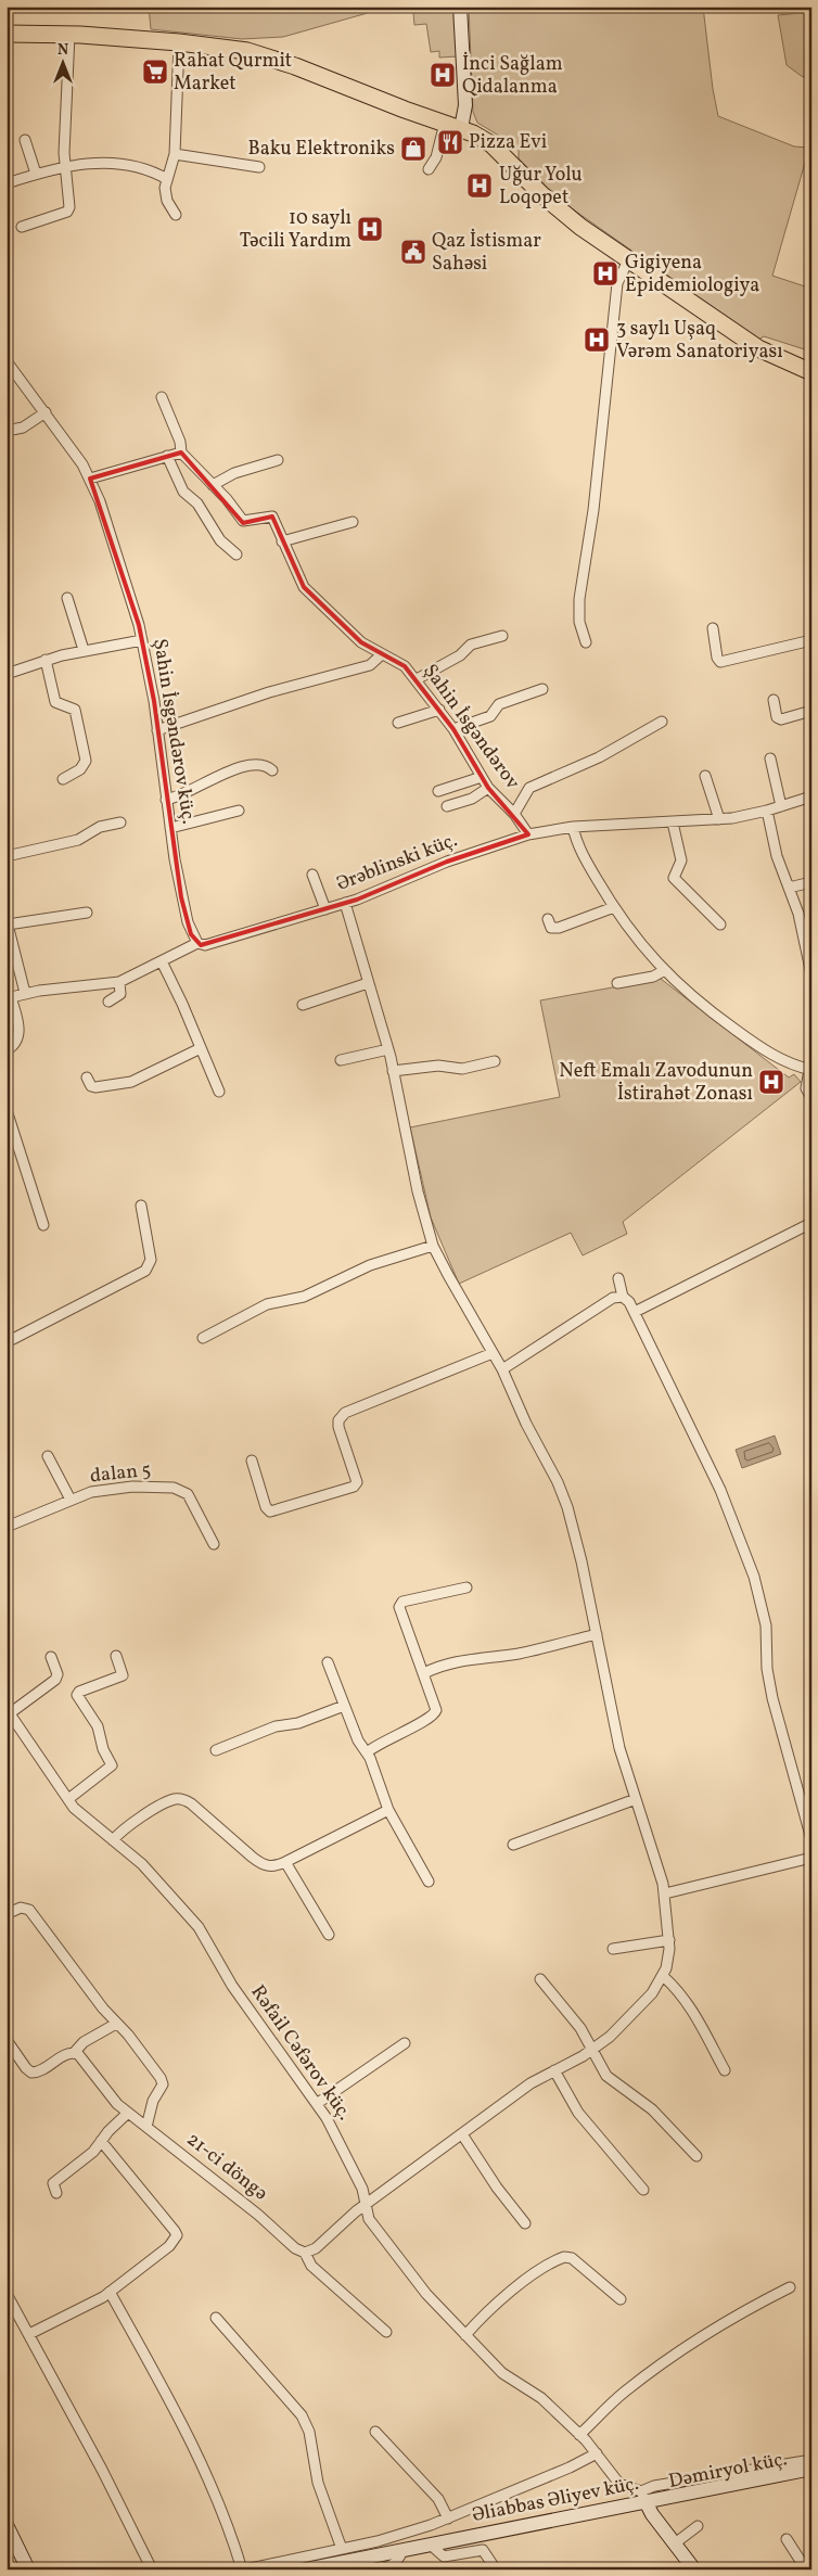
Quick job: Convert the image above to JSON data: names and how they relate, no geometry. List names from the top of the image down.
{
  "streets": {
    "main road": ["Dəmiryol küç.", "Əliabbas Əliyev küç."],
    "street": [
      "Şahin İsgəndərov",
      "Şahin İsgəndərov küç.",
      "Ərəblinski küç.",
      "dalan 5",
      "Rəfail Cəfərov küç.",
      "21-ci döngə"
    ]
  },
  "crossings": [
    ["Şahin İsgəndərov", "Ərəblinski küç."],
    ["Şahin İsgəndərov küç.", "Ərəblinski küç."],
    ["Rəfail Cəfərov küç.", "Dəmiryol küç."],
    ["Rəfail Cəfərov küç.", "Əliabbas Əliyev küç."],
    ["Dəmiryol küç.", "Əliabbas Əliyev küç."]
  ],
  "places": {
    "supermarket": ["Rahat Qurmit Market"],
    "hospital": [
      "İnci Sağlam Qidalanma",
      "Uğur Yolu Loqopet",
      "10 saylı Təcili Yardım",
      "Gigiyena Epidemiologiya",
      "3 saylı Uşaq Vərəm Sanatoriyası",
      "Neft Emalı Zavodunun İstirahət Zonası"
    ],
    "restaurant": ["Pizza Evi"],
    "shop": ["Baku Elektroniks"],
    "public building": ["Qaz İstismar Sahəsi"]
  },
  "north": "top"
}
